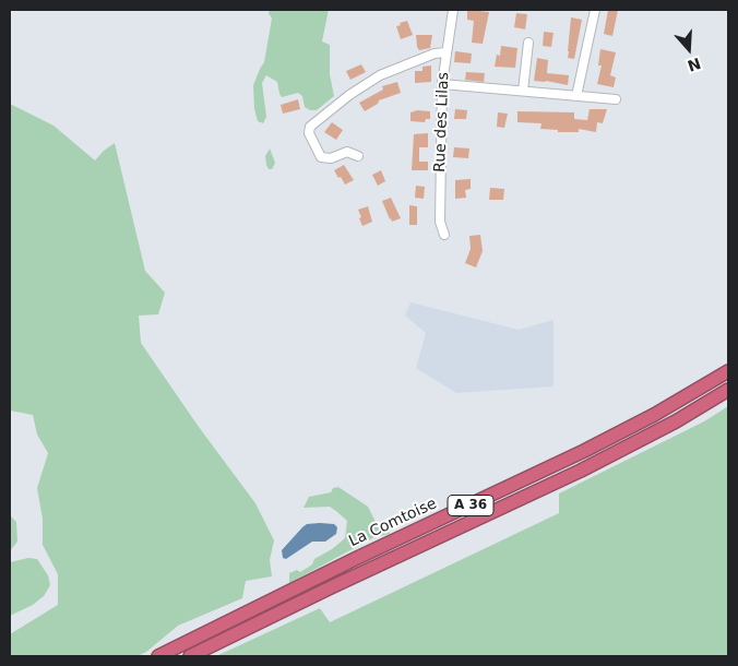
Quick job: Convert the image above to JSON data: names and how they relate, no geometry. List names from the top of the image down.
{
  "streets": {
    "highway": ["A 36", "La Comtoise"],
    "street": ["Rue des Lilas"]
  },
  "north": "bottom"
}
